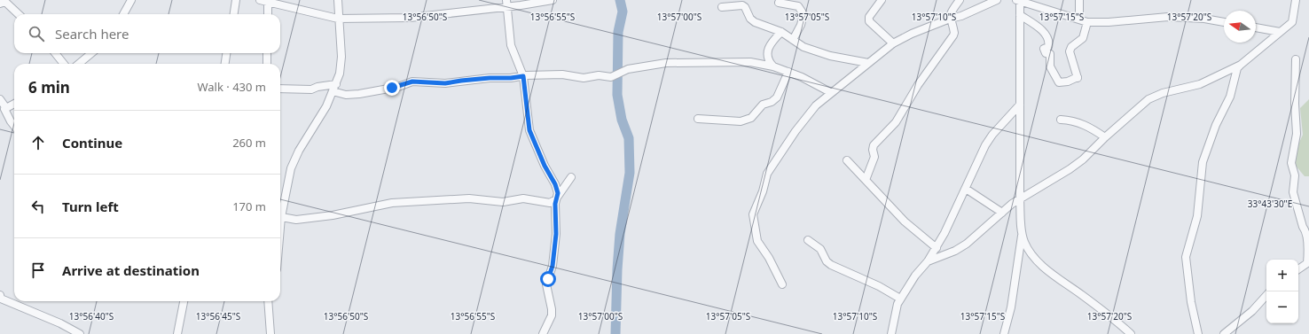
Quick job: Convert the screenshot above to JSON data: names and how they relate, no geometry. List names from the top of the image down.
{
  "north": "left",
  "page": {
    "search": "Search here",
    "heading": ["6 min", "Walk · 430 m"],
    "list": [
      ["Continue", "260 m"],
      ["Turn left", "170 m"],
      "Arrive at destination"
    ],
    "map_buttons": ["+", "−"]
  },
  "coordinates": [
    "13°56'50\"S",
    "13°56'55\"S",
    "13°57'00\"S",
    "13°57'05\"S",
    "13°57'10\"S",
    "13°57'15\"S",
    "13°57'20\"S",
    "33°43'30\"E",
    "13°56'40\"S",
    "13°56'45\"S"
  ]
}
